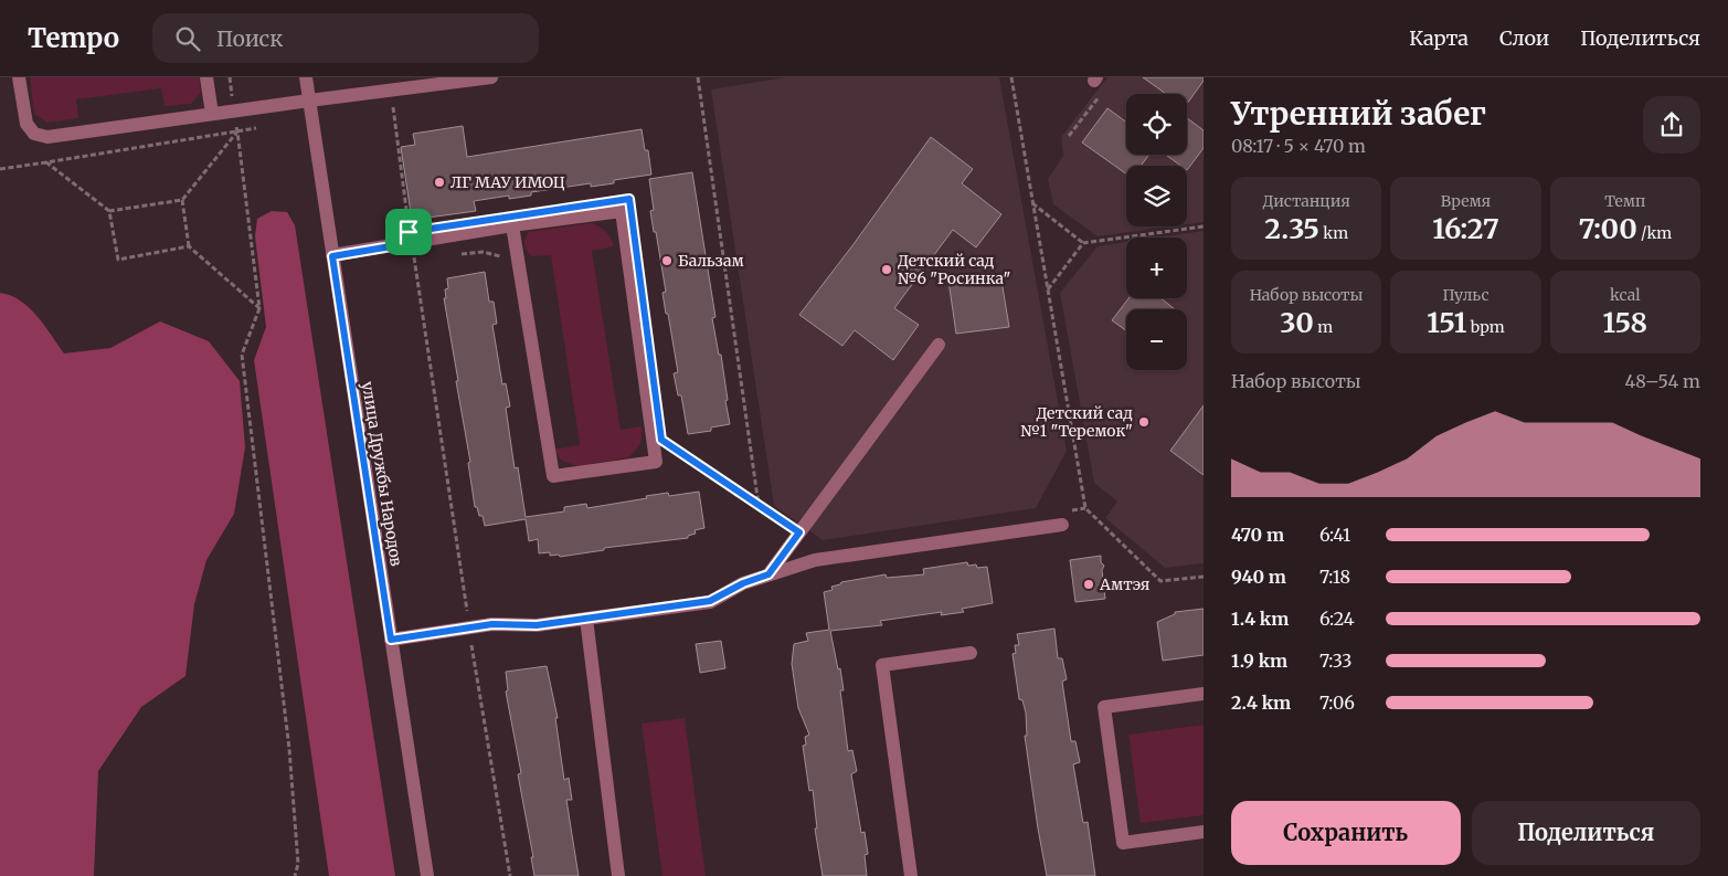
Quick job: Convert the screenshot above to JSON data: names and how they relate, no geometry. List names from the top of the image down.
{
  "streets": {
    "street": ["улица Дружбы Народов"]
  },
  "places": [
    "ЛГ МАУ ИМОЦ",
    "Бальзам",
    "Детский сад №6 \"Росинка\"",
    "Детский сад №1 \"Теремок\"",
    "Амтэя"
  ],
  "page": {
    "header": "Tempo",
    "search": "Поиск",
    "nav": ["Карта", "Слои", "Поделиться"],
    "heading": ["Утренний забег", "08:17 · 5 × 470 m"],
    "map_buttons": ["+", "−"],
    "stats": [
      ["Дистанция", "2.35 km"],
      ["Время", "16:27"],
      ["Темп", "7:00 /km"],
      ["Набор высоты", "30 m"],
      ["Пульс", "151 bpm"],
      ["kcal", "158"]
    ],
    "chart": ["Набор высоты", "48–54 m"],
    "list": [
      {
        "name": "470 m",
        "note": "6:41"
      },
      {
        "name": "940 m",
        "note": "7:18"
      },
      {
        "name": "1.4 km",
        "note": "6:24"
      },
      {
        "name": "1.9 km",
        "note": "7:33"
      },
      {
        "name": "2.4 km",
        "note": "7:06"
      }
    ],
    "buttons": ["Сохранить", "Поделиться"]
  }
}
